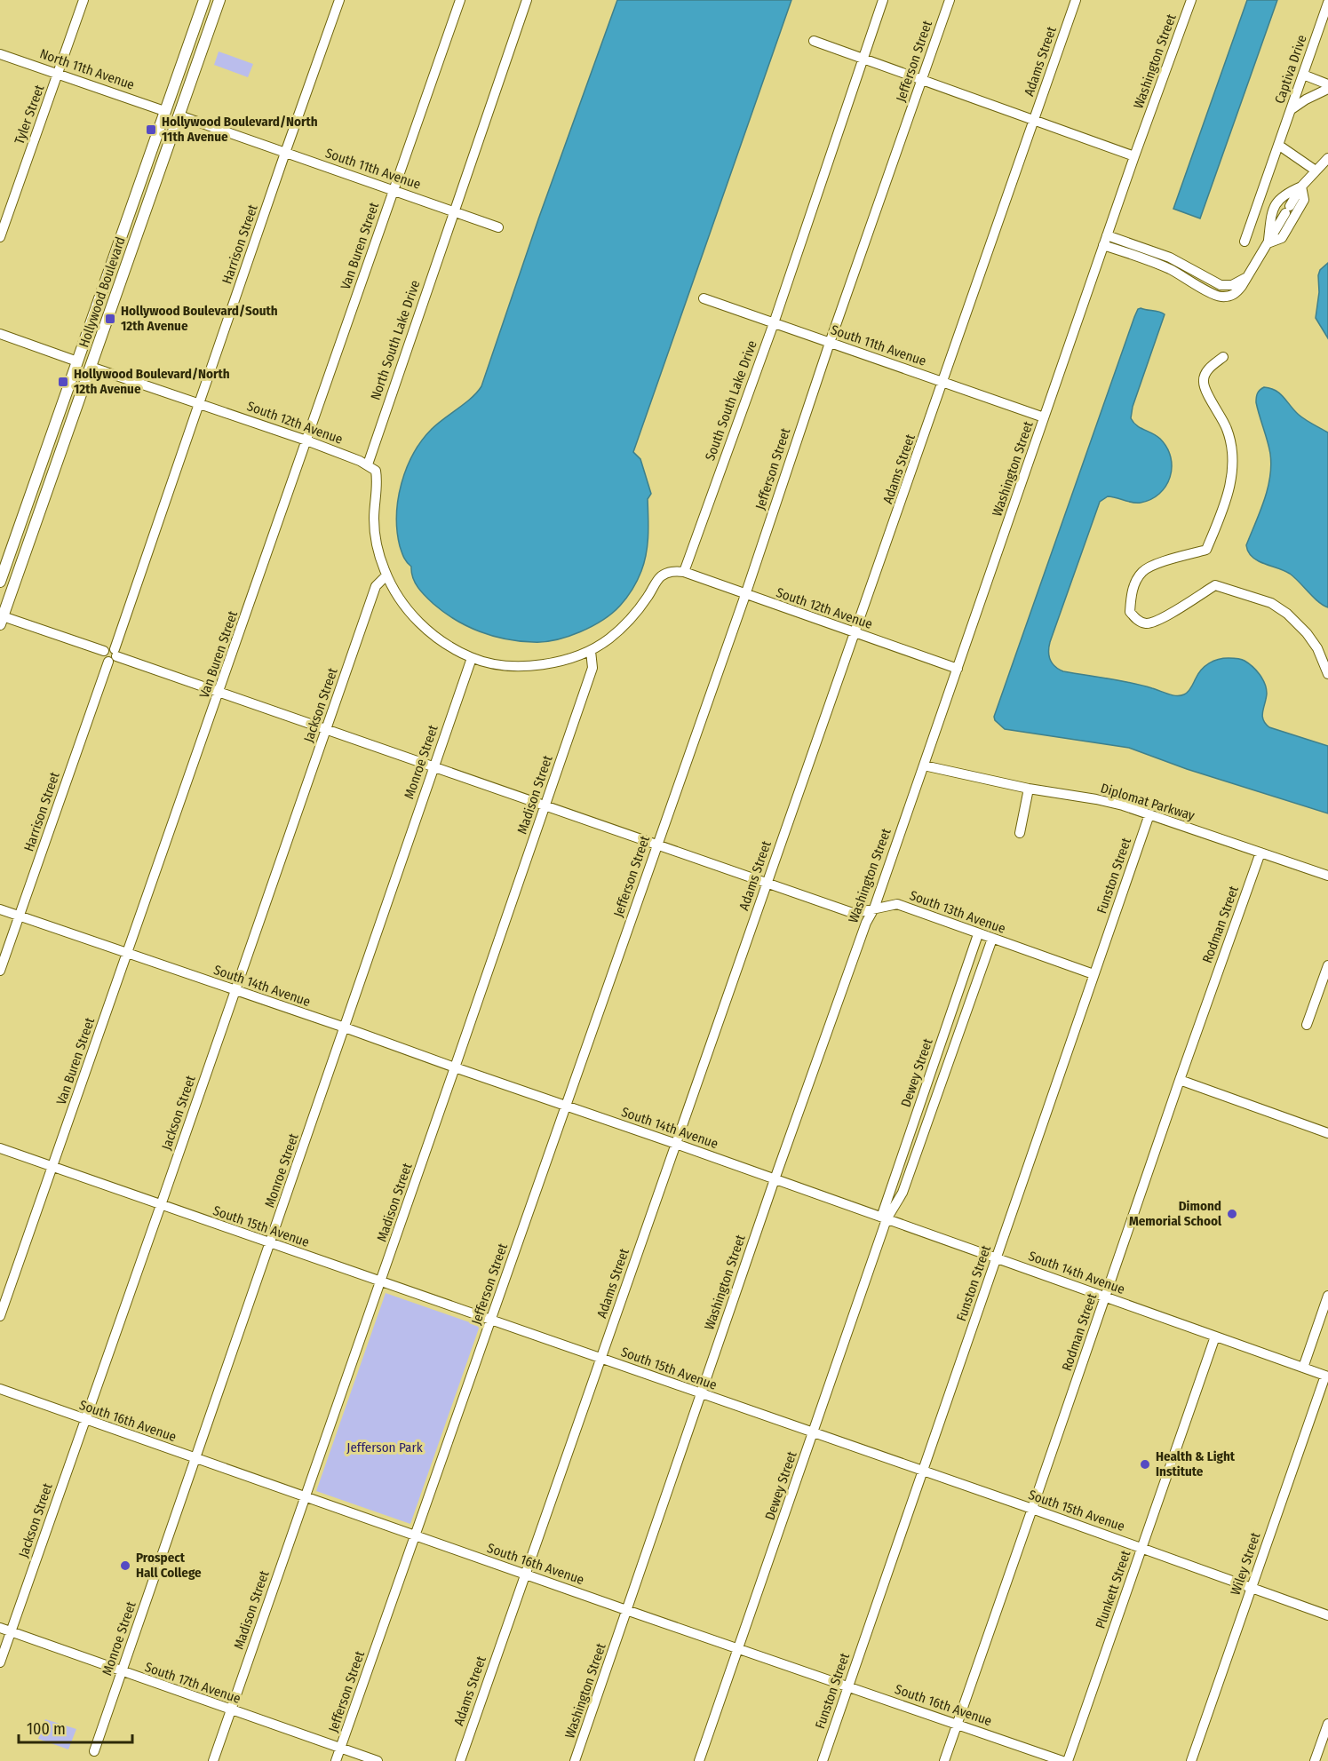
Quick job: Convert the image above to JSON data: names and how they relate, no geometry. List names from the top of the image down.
{
  "streets": {
    "main road": ["Hollywood Boulevard"],
    "street": [
      "Jefferson Street",
      "Adams Street",
      "Washington Street",
      "North 11th Avenue",
      "Captiva Drive",
      "Tyler Street",
      "South 11th Avenue",
      "Harrison Street",
      "Van Buren Street",
      "North South Lake Drive",
      "South South Lake Drive",
      "South 12th Avenue",
      "Jackson Street",
      "Monroe Street",
      "Madison Street",
      "Diplomat Parkway",
      "Funston Street",
      "South 13th Avenue",
      "Rodman Street",
      "South 14th Avenue",
      "Dewey Street",
      "South 15th Avenue",
      "South 16th Avenue",
      "Wiley Street",
      "Plunkett Street",
      "South 17th Avenue"
    ]
  },
  "crossings": [
    ["Jefferson Street", "South 11th Avenue"],
    ["Jefferson Street", "South 12th Avenue"],
    ["Jefferson Street", "South 13th Avenue"],
    ["Jefferson Street", "South 14th Avenue"],
    ["Jefferson Street", "South 15th Avenue"],
    ["Jefferson Street", "South 16th Avenue"],
    ["Jefferson Street", "South 17th Avenue"],
    ["Adams Street", "South 11th Avenue"],
    ["Adams Street", "South 12th Avenue"],
    ["Adams Street", "South 13th Avenue"],
    ["Adams Street", "South 14th Avenue"],
    ["Adams Street", "South 15th Avenue"],
    ["Adams Street", "South 16th Avenue"],
    ["Washington Street", "South 11th Avenue"],
    ["Washington Street", "South 12th Avenue"],
    ["Washington Street", "Diplomat Parkway"],
    ["Washington Street", "South 13th Avenue"],
    ["Washington Street", "South 14th Avenue"],
    ["Washington Street", "South 15th Avenue"],
    ["Washington Street", "South 16th Avenue"],
    ["North 11th Avenue", "Tyler Street"],
    ["North 11th Avenue", "Hollywood Boulevard"],
    ["South 11th Avenue", "Harrison Street"],
    ["South 11th Avenue", "Van Buren Street"],
    ["South 11th Avenue", "Hollywood Boulevard"],
    ["South 11th Avenue", "North South Lake Drive"],
    ["South 11th Avenue", "South South Lake Drive"],
    ["Harrison Street", "South 12th Avenue"],
    ["Harrison Street", "South 13th Avenue"],
    ["Harrison Street", "South 14th Avenue"],
    ["Van Buren Street", "South 12th Avenue"],
    ["Van Buren Street", "South 13th Avenue"],
    ["Van Buren Street", "South 14th Avenue"],
    ["Van Buren Street", "South 15th Avenue"],
    ["Hollywood Boulevard", "South 12th Avenue"],
    ["Hollywood Boulevard", "South 13th Avenue"],
    ["North South Lake Drive", "South 12th Avenue"],
    ["South South Lake Drive", "South 12th Avenue"],
    ["Jackson Street", "South 13th Avenue"],
    ["Jackson Street", "South 14th Avenue"],
    ["Jackson Street", "South 15th Avenue"],
    ["Jackson Street", "South 16th Avenue"],
    ["Jackson Street", "South 17th Avenue"],
    ["Monroe Street", "South 13th Avenue"],
    ["Monroe Street", "South 14th Avenue"],
    ["Monroe Street", "South 15th Avenue"],
    ["Monroe Street", "South 16th Avenue"],
    ["Monroe Street", "South 17th Avenue"],
    ["Madison Street", "South 13th Avenue"],
    ["Madison Street", "South 14th Avenue"],
    ["Madison Street", "South 15th Avenue"],
    ["Madison Street", "South 16th Avenue"],
    ["Madison Street", "South 17th Avenue"],
    ["Diplomat Parkway", "Funston Street"],
    ["Diplomat Parkway", "Rodman Street"],
    ["Funston Street", "South 13th Avenue"],
    ["Funston Street", "South 14th Avenue"],
    ["Funston Street", "South 15th Avenue"],
    ["Funston Street", "South 16th Avenue"],
    ["South 13th Avenue", "Dewey Street"],
    ["Rodman Street", "South 14th Avenue"],
    ["Rodman Street", "South 15th Avenue"],
    ["Rodman Street", "South 16th Avenue"],
    ["South 14th Avenue", "Dewey Street"],
    ["South 14th Avenue", "Wiley Street"],
    ["South 14th Avenue", "Plunkett Street"],
    ["Dewey Street", "South 15th Avenue"],
    ["Dewey Street", "South 16th Avenue"],
    ["South 15th Avenue", "Wiley Street"],
    ["South 15th Avenue", "Plunkett Street"]
  ],
  "parks": ["Jefferson Park"],
  "places": {
    "transit": ["Hollywood Boulevard/North 11th Avenue", "Hollywood Boulevard/South 12th Avenue", "Hollywood Boulevard/North 12th Avenue"],
    "other": ["Dimond Memorial School", "Health & Light Institute", "Prospect Hall College"]
  },
  "scale_bar": "100 m"
}
